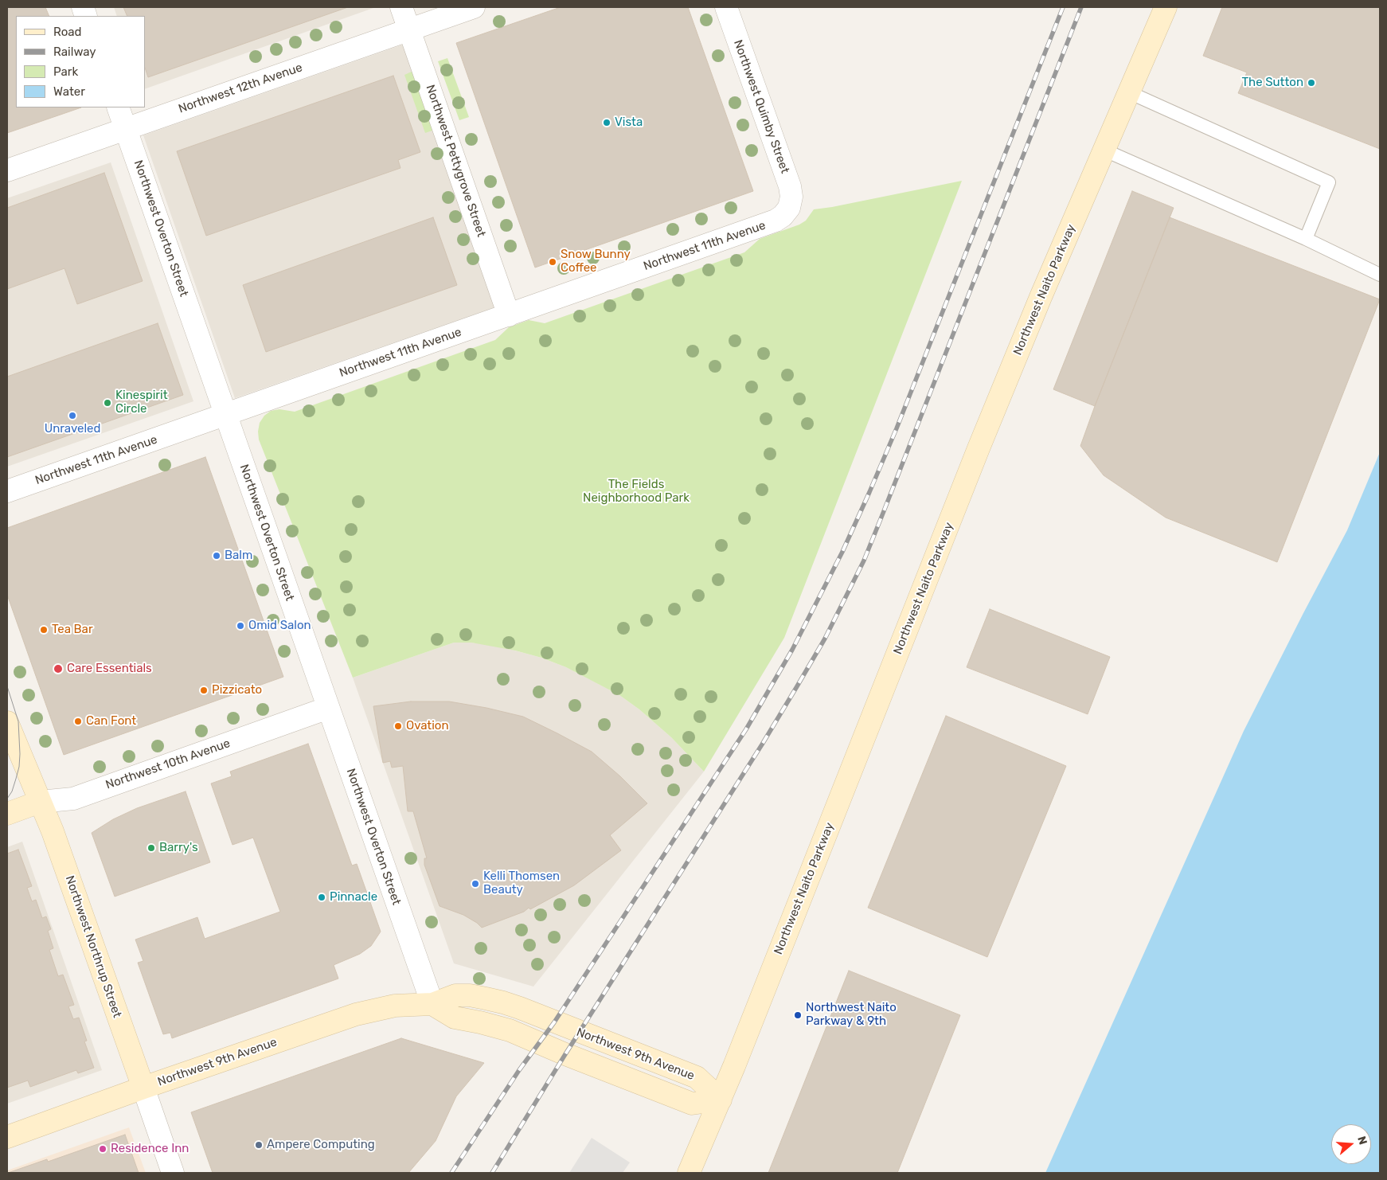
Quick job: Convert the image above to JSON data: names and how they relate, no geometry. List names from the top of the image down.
{
  "streets": {
    "main road": [
      "Northwest Naito Parkway",
      "Northwest 10th Avenue",
      "Northwest Northrup Street",
      "Northwest 9th Avenue"
    ],
    "street": [
      "Northwest 12th Avenue",
      "Northwest Quimby Street",
      "Northwest Pettygrove Street",
      "Northwest Overton Street",
      "Northwest 11th Avenue"
    ]
  },
  "crossings": [
    ["Northwest 12th Avenue", "Northwest Pettygrove Street"],
    ["Northwest 12th Avenue", "Northwest Overton Street"],
    ["Northwest Quimby Street", "Northwest 11th Avenue"],
    ["Northwest Pettygrove Street", "Northwest 11th Avenue"],
    ["Northwest Overton Street", "Northwest 11th Avenue"],
    ["Northwest Overton Street", "Northwest 10th Avenue"],
    ["Northwest Overton Street", "Northwest 9th Avenue"],
    ["Northwest Naito Parkway", "Northwest 9th Avenue"],
    ["Northwest 10th Avenue", "Northwest Northrup Street"],
    ["Northwest Northrup Street", "Northwest 9th Avenue"]
  ],
  "parks": ["The Fields Neighborhood Park"],
  "places": [
    "The Sutton",
    "Vista",
    "Snow Bunny Coffee",
    "Kinespirit Circle",
    "Unraveled",
    "Balm",
    "Omid Salon",
    "Tea Bar",
    "Care Essentials",
    "Pizzicato",
    "Can Font",
    "Ovation",
    "Barry's",
    "Kelli Thomsen Beauty",
    "Pinnacle",
    "Northwest Naito Parkway & 9th",
    "Ampere Computing",
    "Residence Inn"
  ],
  "legend": [
    "Road",
    "Railway",
    "Park",
    "Water"
  ],
  "north": "right"
}
